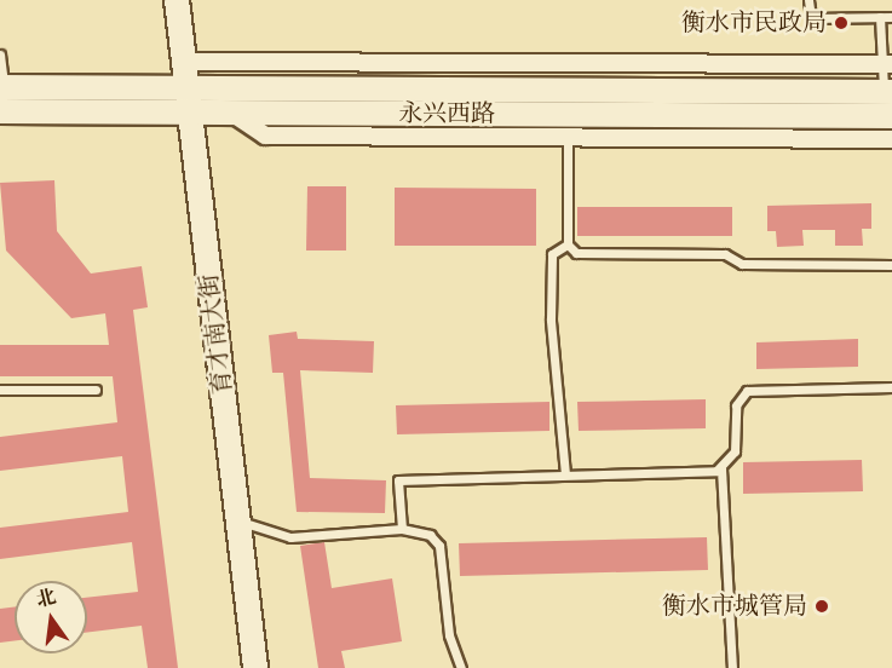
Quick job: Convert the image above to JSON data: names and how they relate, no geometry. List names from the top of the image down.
{
  "streets": {
    "main road": ["永兴西路", "育才南大街"]
  },
  "crossings": [
    ["永兴西路", "育才南大街"]
  ],
  "places": ["衡水市民政局", "衡水市城管局"],
  "north": "top"
}
